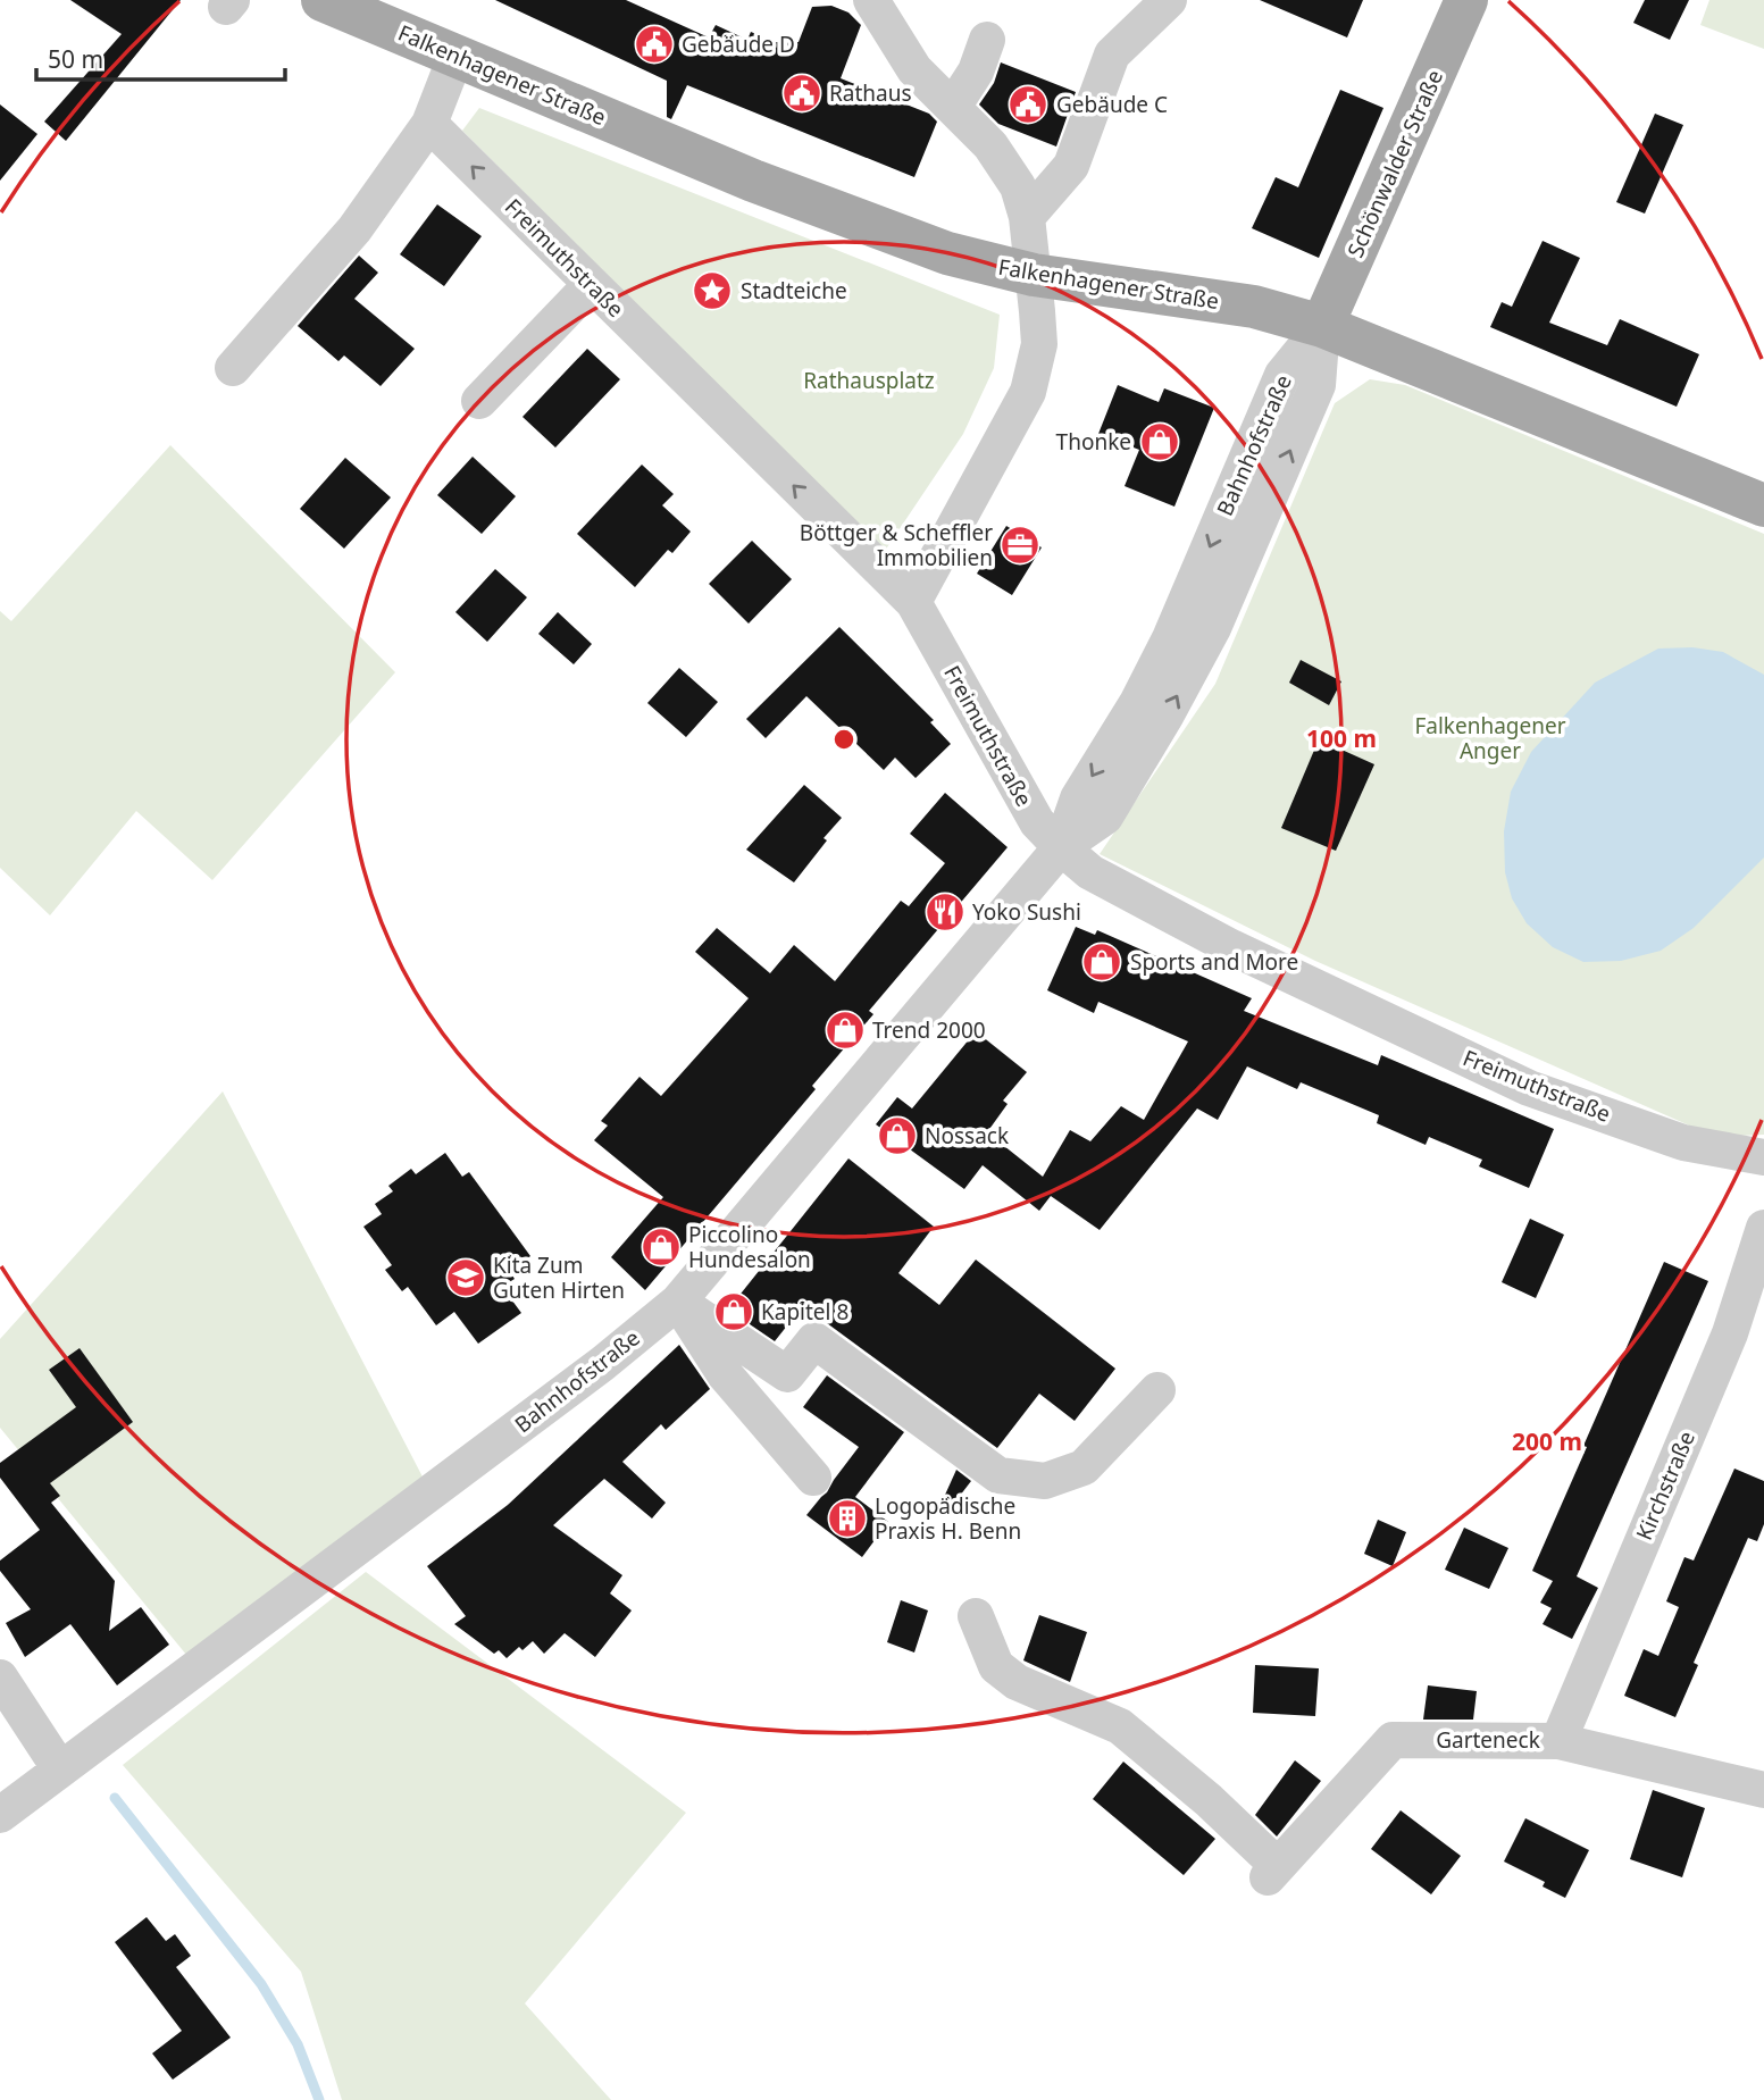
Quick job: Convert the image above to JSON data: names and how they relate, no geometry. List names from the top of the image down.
{
  "streets": {
    "main road": ["Falkenhagener Straße", "Schönwalder Straße"],
    "street": [
      "Freimuthstraße",
      "Bahnhofstraße",
      "Kirchstraße",
      "Garteneck"
    ]
  },
  "crossings": [
    ["Falkenhagener Straße", "Schönwalder Straße"],
    ["Falkenhagener Straße", "Bahnhofstraße"],
    ["Schönwalder Straße", "Bahnhofstraße"],
    ["Freimuthstraße", "Bahnhofstraße"],
    ["Kirchstraße", "Garteneck"]
  ],
  "one_way": ["Freimuthstraße"],
  "parks": ["Rathausplatz", "Falkenhagener Anger"],
  "places": {
    "public building": ["Gebäude D", "Rathaus", "Gebäude C"],
    "place": ["Stadteiche"],
    "shop": [
      "Thonke",
      "Sports and More",
      "Trend 2000",
      "Nossack",
      "Piccolino Hundesalon",
      "Kapitel 8"
    ],
    "office": ["Böttger & Scheffler Immobilien"],
    "restaurant": ["Yoko Sushi"],
    "school or university": ["Kita Zum Guten Hirten"],
    "building": ["Logopädische Praxis H. Benn"]
  },
  "scale_bar": "50 m",
  "rings": ["100 m", "200 m"]
}
